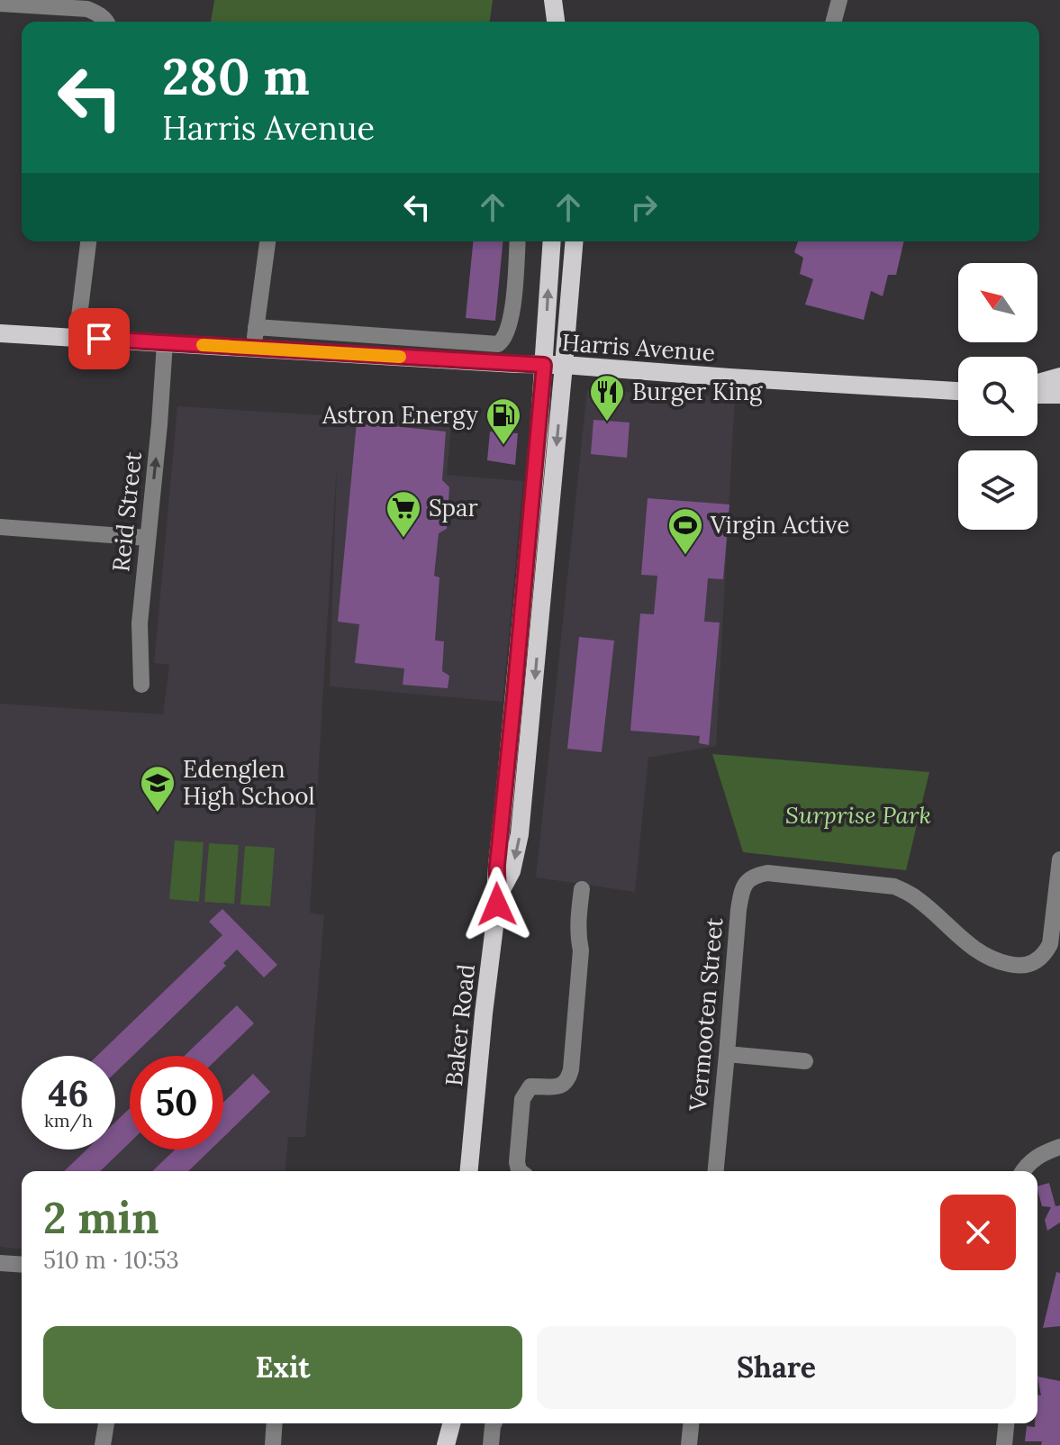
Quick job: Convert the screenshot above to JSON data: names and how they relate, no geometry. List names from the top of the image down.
{
  "streets": {
    "main road": ["Harris Avenue", "Baker Road"],
    "street": ["Reid Street", "Vermooten Street"]
  },
  "crossings": [
    ["Harris Avenue", "Reid Street"],
    ["Harris Avenue", "Baker Road"]
  ],
  "one_way": ["Reid Street"],
  "parks": ["Surprise Park"],
  "places": {
    "restaurant": ["Burger King"],
    "fuel station": ["Astron Energy"],
    "supermarket": ["Spar"],
    "sports": ["Virgin Active"],
    "school or university": ["Edenglen High School"]
  },
  "north": "top left",
  "page": {
    "turn": ["280 m", "Harris Avenue"],
    "speed": "46 km/h",
    "limit": "50",
    "heading": ["2 min", "510 m · 10:53"],
    "buttons": ["Exit", "Share"]
  }
}
